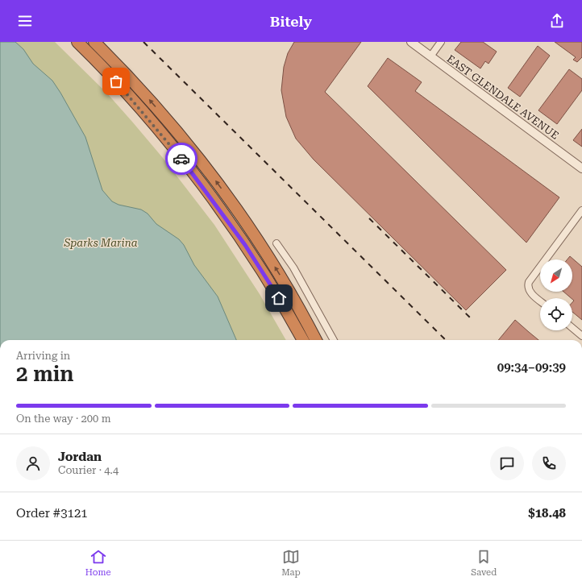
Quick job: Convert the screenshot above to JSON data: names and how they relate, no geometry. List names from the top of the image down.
{
  "streets": {
    "street": ["EAST GLENDALE AVENUE"]
  },
  "parks": ["Sparks Marina"],
  "north": "bottom left",
  "page": {
    "header": "Bitely",
    "heading": ["2 min", "Arriving in", "09:34–09:39"],
    "panel": [
      "Jordan",
      "Courier · 4.4",
      "Order #3121",
      "$18.48"
    ],
    "bar": "On the way · 200 m",
    "tabs": ["Home", "Map", "Saved"]
  }
}
